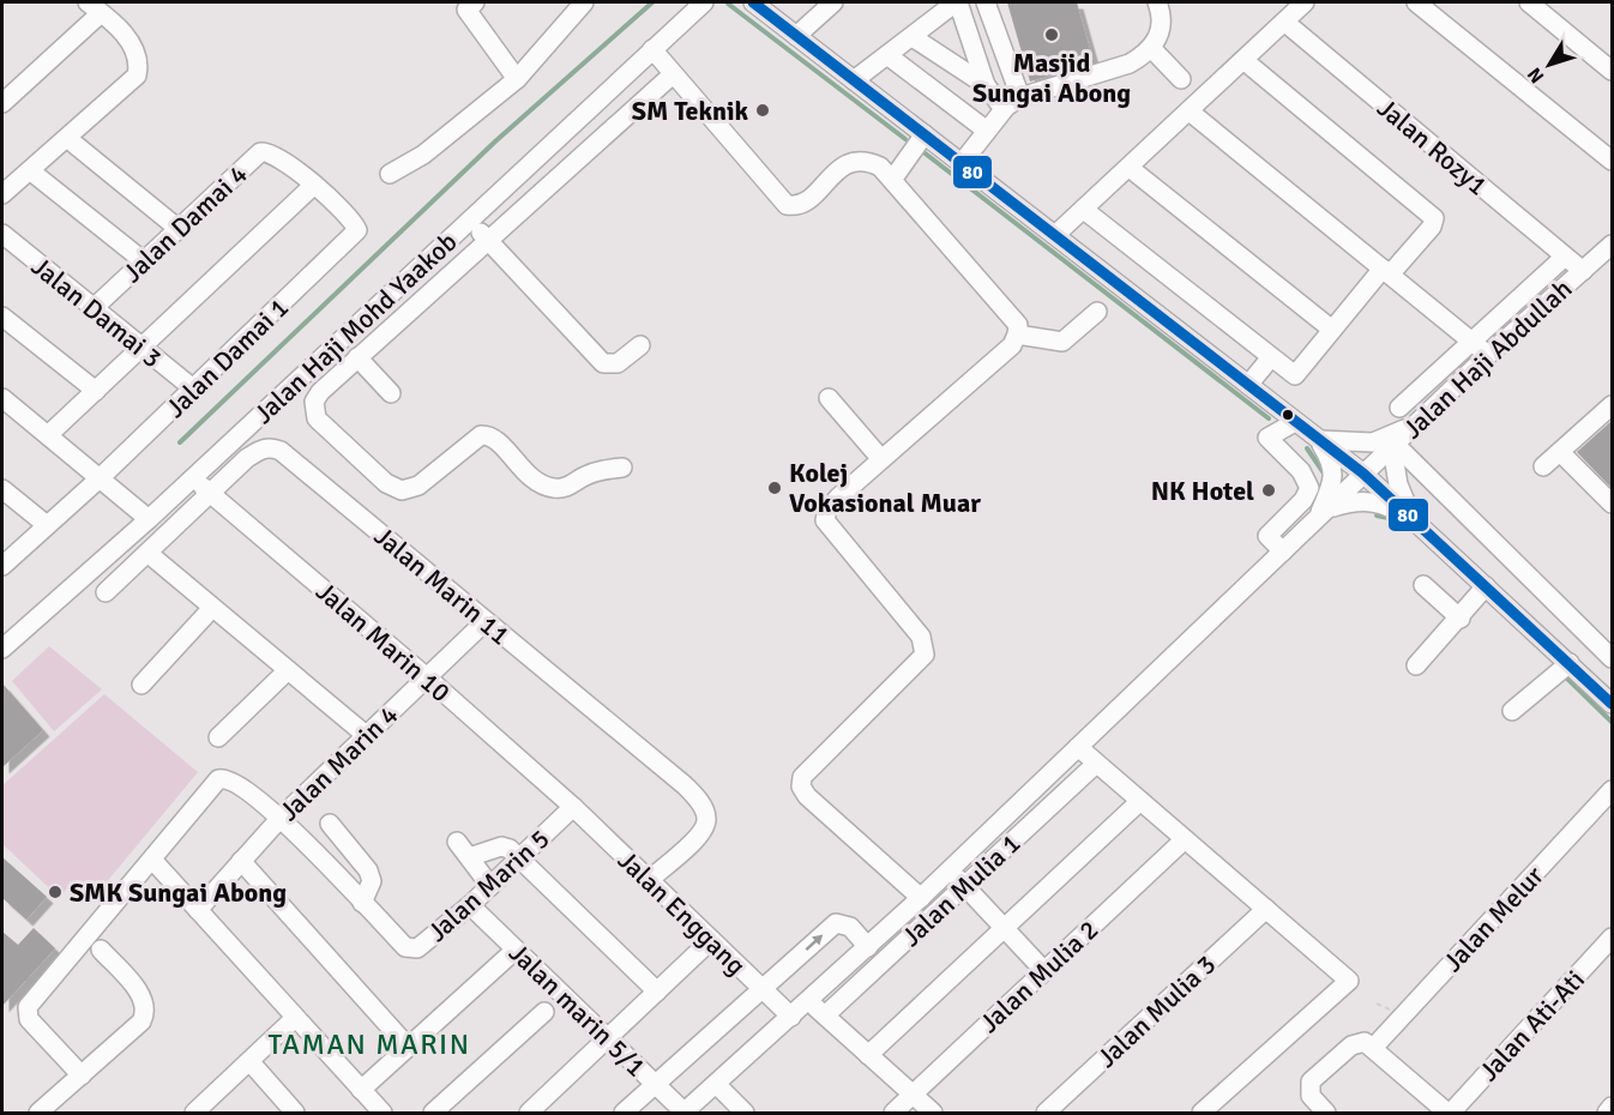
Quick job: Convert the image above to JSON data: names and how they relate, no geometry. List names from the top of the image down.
{
  "streets": {
    "street": [
      "Jalan Rozy1",
      "Jalan Damai 4",
      "Jalan Damai 3",
      "Jalan Haji Mohd Yaakob",
      "Jalan Damai 1",
      "Jalan Haji Abdullah",
      "Jalan Marin 11",
      "Jalan Marin 10",
      "Jalan Marin 4",
      "Jalan Marin 5",
      "Jalan Mulia 1",
      "Jalan Enggang",
      "Jalan Melur",
      "Jalan Mulia 2",
      "Jalan marin 5/1",
      "Jalan Mulia 3",
      "Jalan Ati-Ati"
    ]
  },
  "crossings": [
    ["Jalan Rozy1", "Jalan Haji Abdullah"],
    ["Jalan Damai 4", "Jalan Damai 3"],
    ["Jalan Damai 4", "Jalan Damai 1"],
    ["Jalan Damai 3", "Jalan Damai 1"],
    ["Jalan Haji Mohd Yaakob", "Jalan Marin 10"],
    ["Jalan Haji Abdullah", "Jalan Enggang"],
    ["Jalan Haji Abdullah", "Jalan marin 5/1"],
    ["Jalan Marin 11", "Jalan Marin 10"],
    ["Jalan Marin 11", "Jalan Marin 4"],
    ["Jalan Marin 11", "Jalan Enggang"],
    ["Jalan Marin 10", "Jalan Marin 4"],
    ["Jalan Marin 10", "Jalan Marin 5"],
    ["Jalan Marin 10", "Jalan Enggang"],
    ["Jalan Marin 4", "Jalan Marin 5"],
    ["Jalan Marin 5", "Jalan Enggang"],
    ["Jalan Marin 5", "Jalan marin 5/1"]
  ],
  "districts": ["TAMAN MARIN"],
  "places": [
    "Masjid Sungai Abong",
    "SM Teknik",
    "Kolej Vokasional Muar",
    "NK Hotel",
    "SMK Sungai Abong"
  ],
  "lines": ["transit line 80"],
  "north": "bottom left"
}
